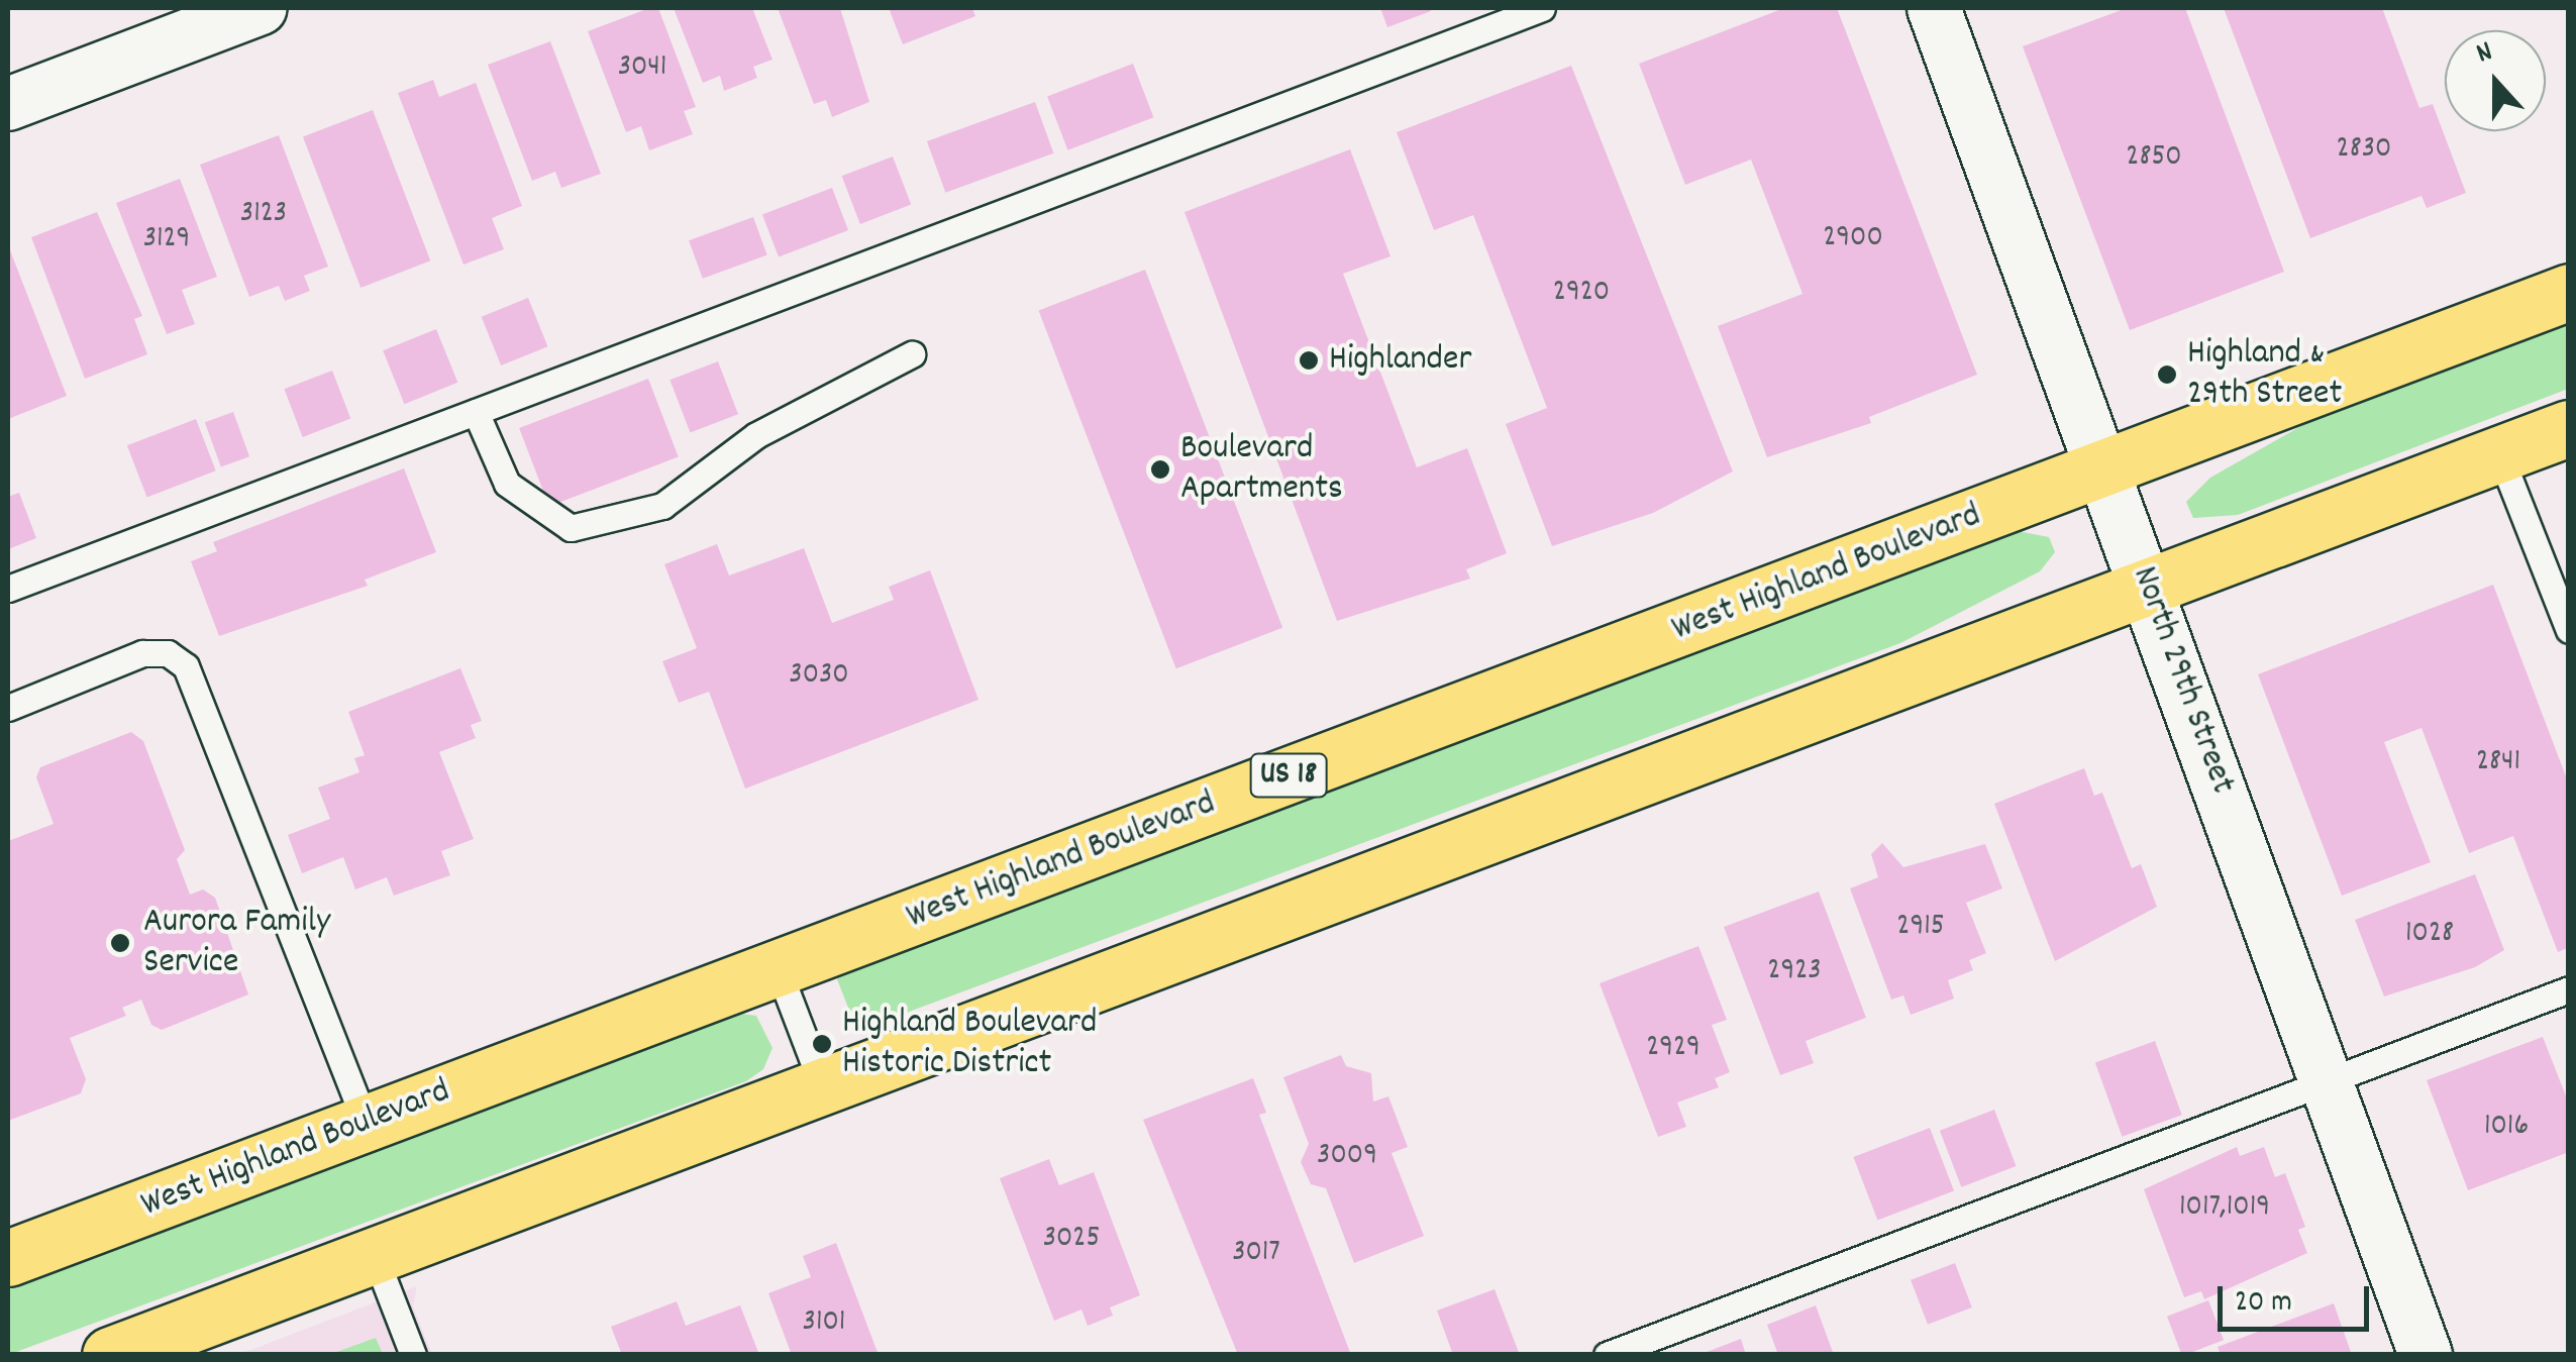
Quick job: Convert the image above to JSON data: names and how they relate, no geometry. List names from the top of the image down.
{
  "streets": {
    "main road": ["West Highland Boulevard", "US 18"],
    "street": ["North 29th Street"]
  },
  "crossings": [
    ["West Highland Boulevard", "North 29th Street"]
  ],
  "places": [
    "Highlander",
    "Highland & 29th Street",
    "Boulevard Apartments",
    "Aurora Family Service",
    "Highland Boulevard Historic District"
  ],
  "house_numbers": [
    "3041",
    "2830",
    "2850",
    "3123",
    "2900",
    "3129",
    "2920",
    "3030",
    "2841",
    "2915",
    "1028",
    "2923",
    "2929",
    "1016",
    "3009",
    "1017,1019",
    "3025",
    "3017",
    "3101"
  ],
  "scale_bar": "20 m",
  "north": "top"
}
